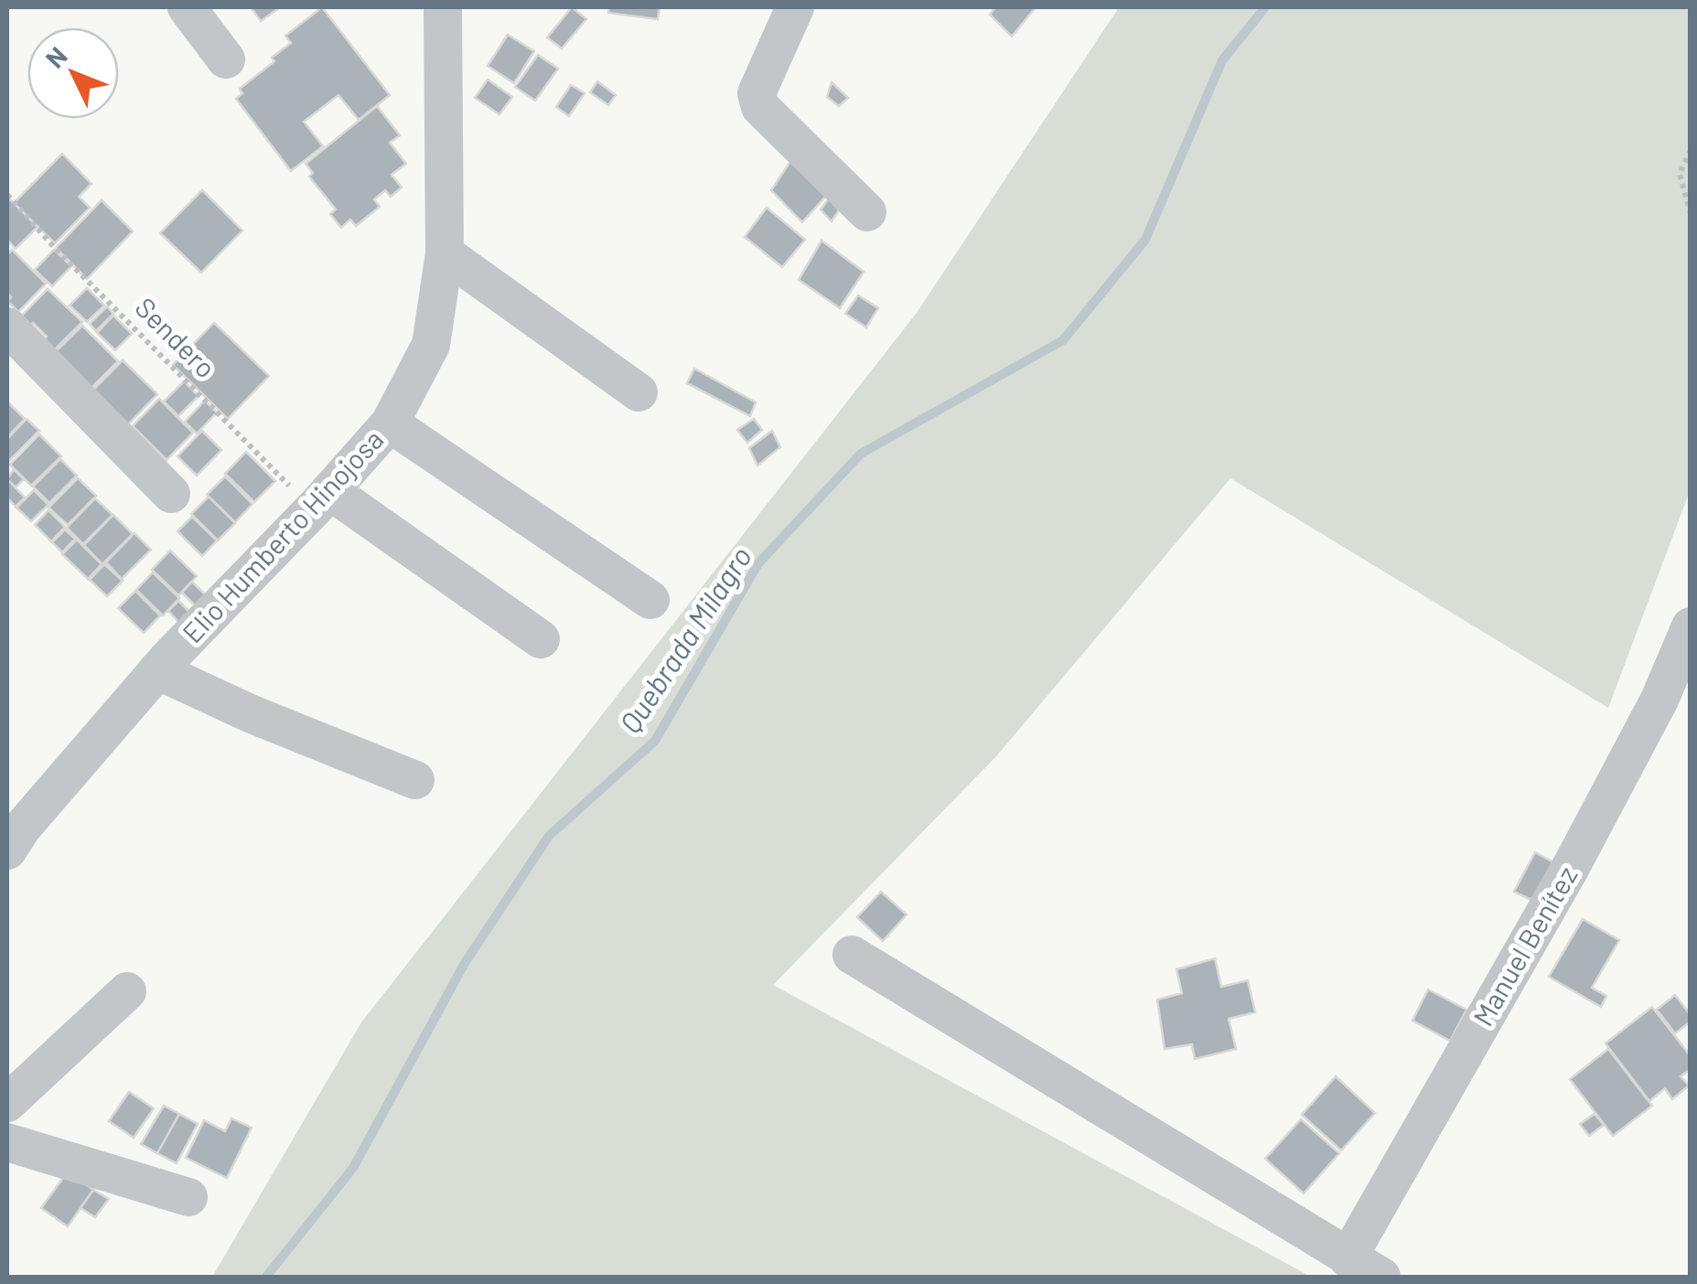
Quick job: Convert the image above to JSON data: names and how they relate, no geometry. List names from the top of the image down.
{
  "streets": {
    "street": ["Elio Humberto Hinojosa", "Manuel Benítez"],
    "path": ["Sendero"]
  },
  "crossings": [
    ["Sendero", "Elio Humberto Hinojosa"]
  ],
  "water": ["Quebrada Milagro"],
  "north": "top left"
}
